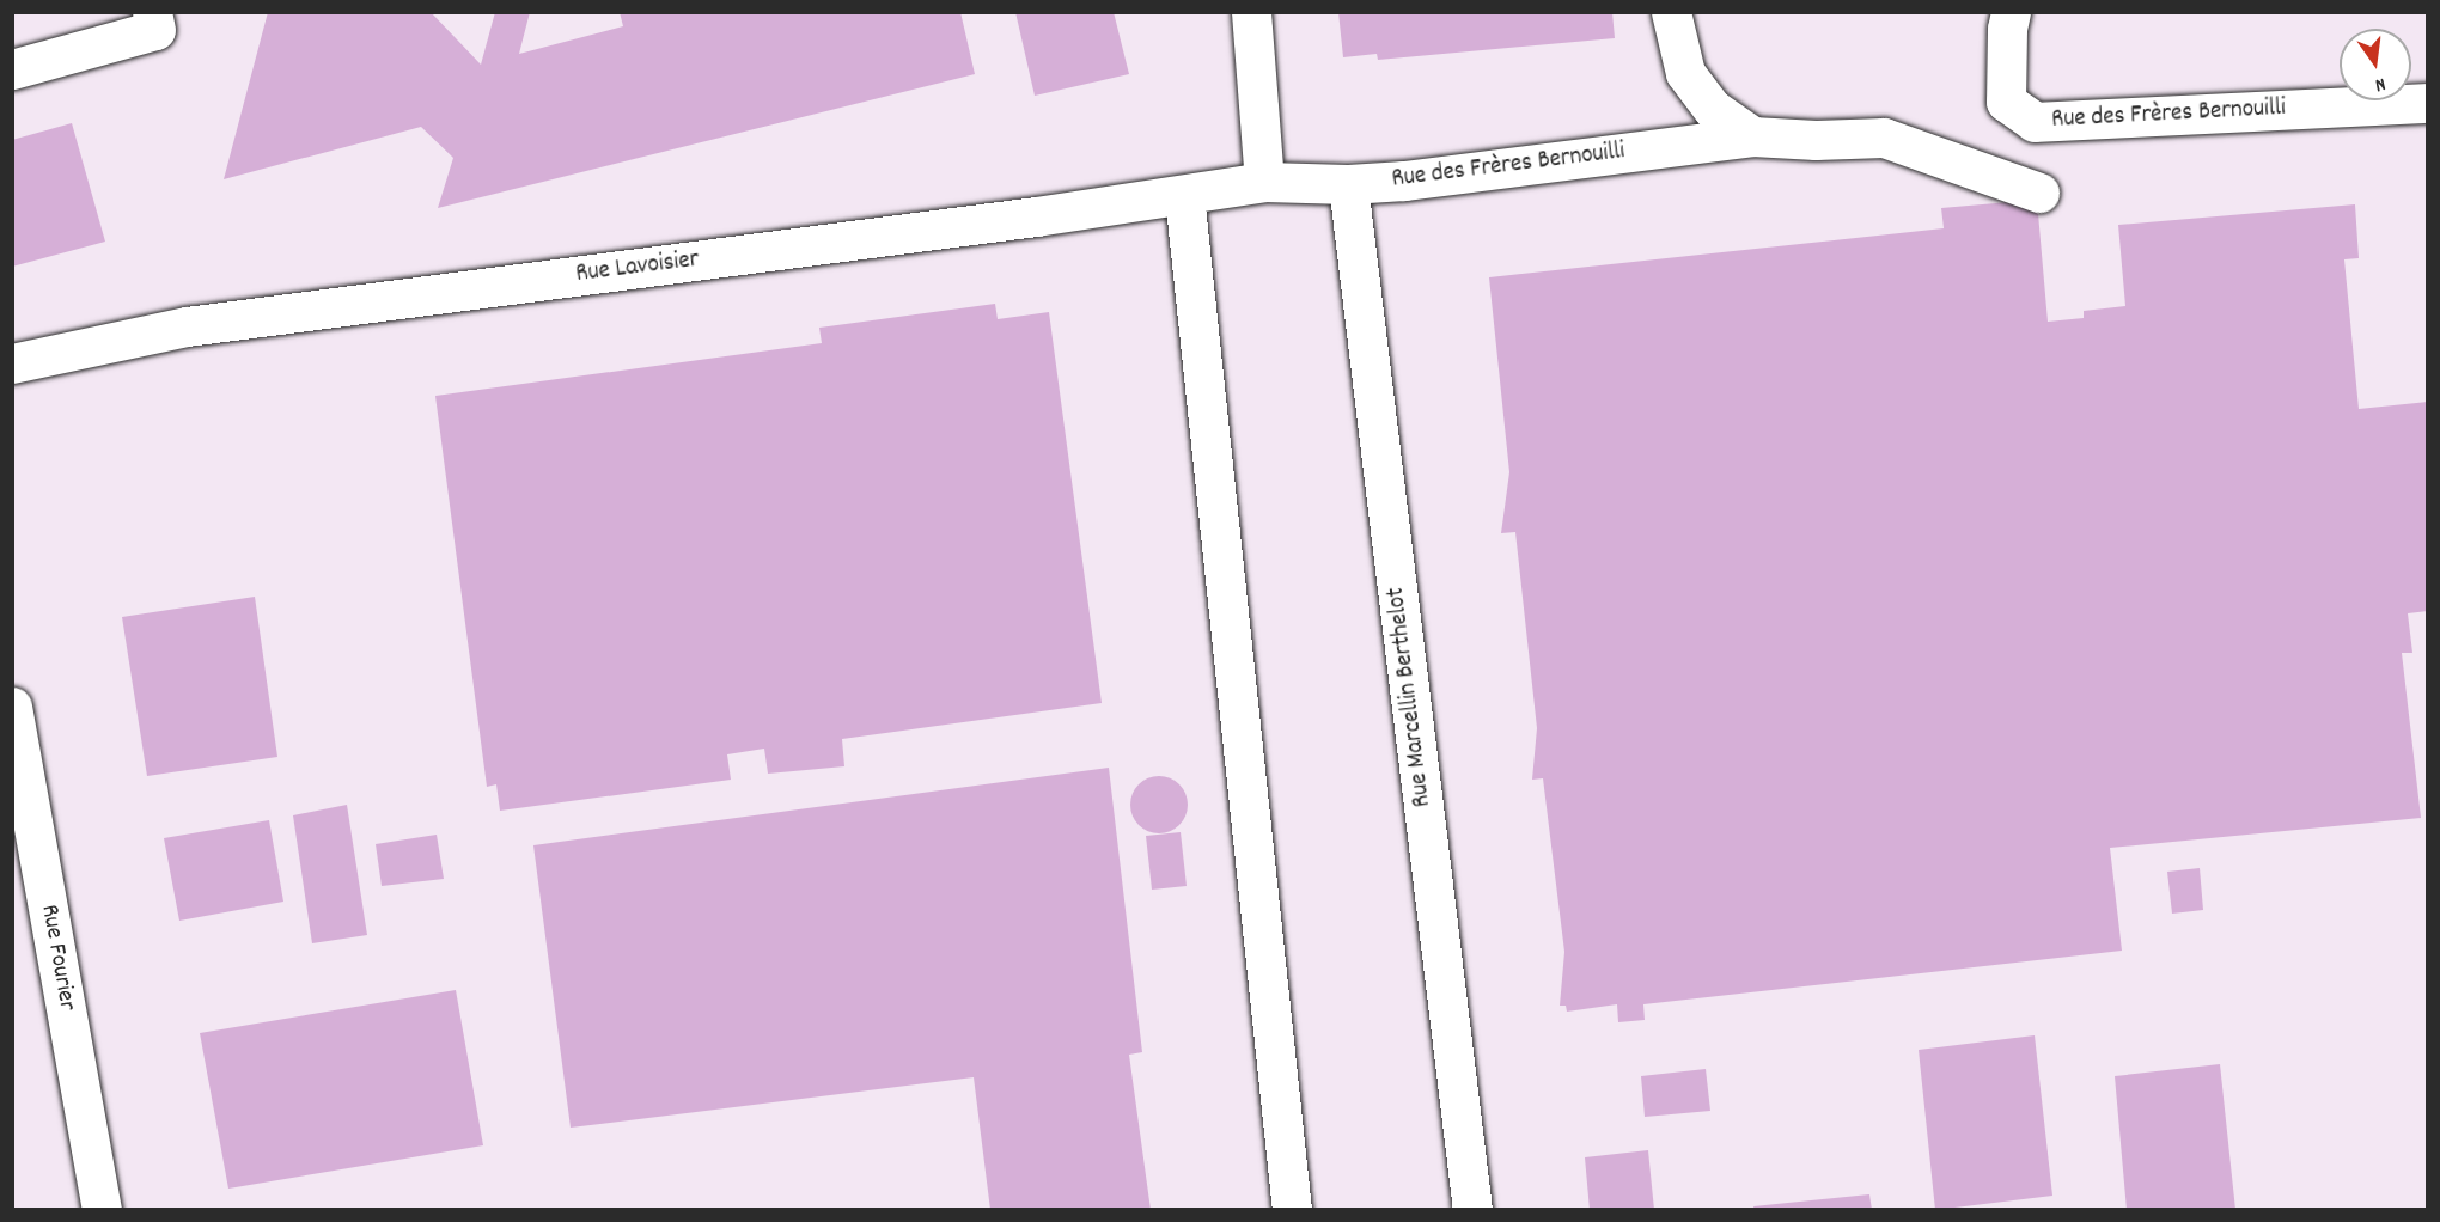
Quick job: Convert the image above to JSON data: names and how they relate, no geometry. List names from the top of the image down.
{
  "streets": {
    "street": [
      "Rue des Frères Bernouilli",
      "Rue Lavoisier",
      "Rue Marcellin Berthelot",
      "Rue Fourier"
    ]
  },
  "crossings": [
    ["Rue des Frères Bernouilli", "Rue Lavoisier"],
    ["Rue des Frères Bernouilli", "Rue Marcellin Berthelot"]
  ],
  "north": "bottom"
}
